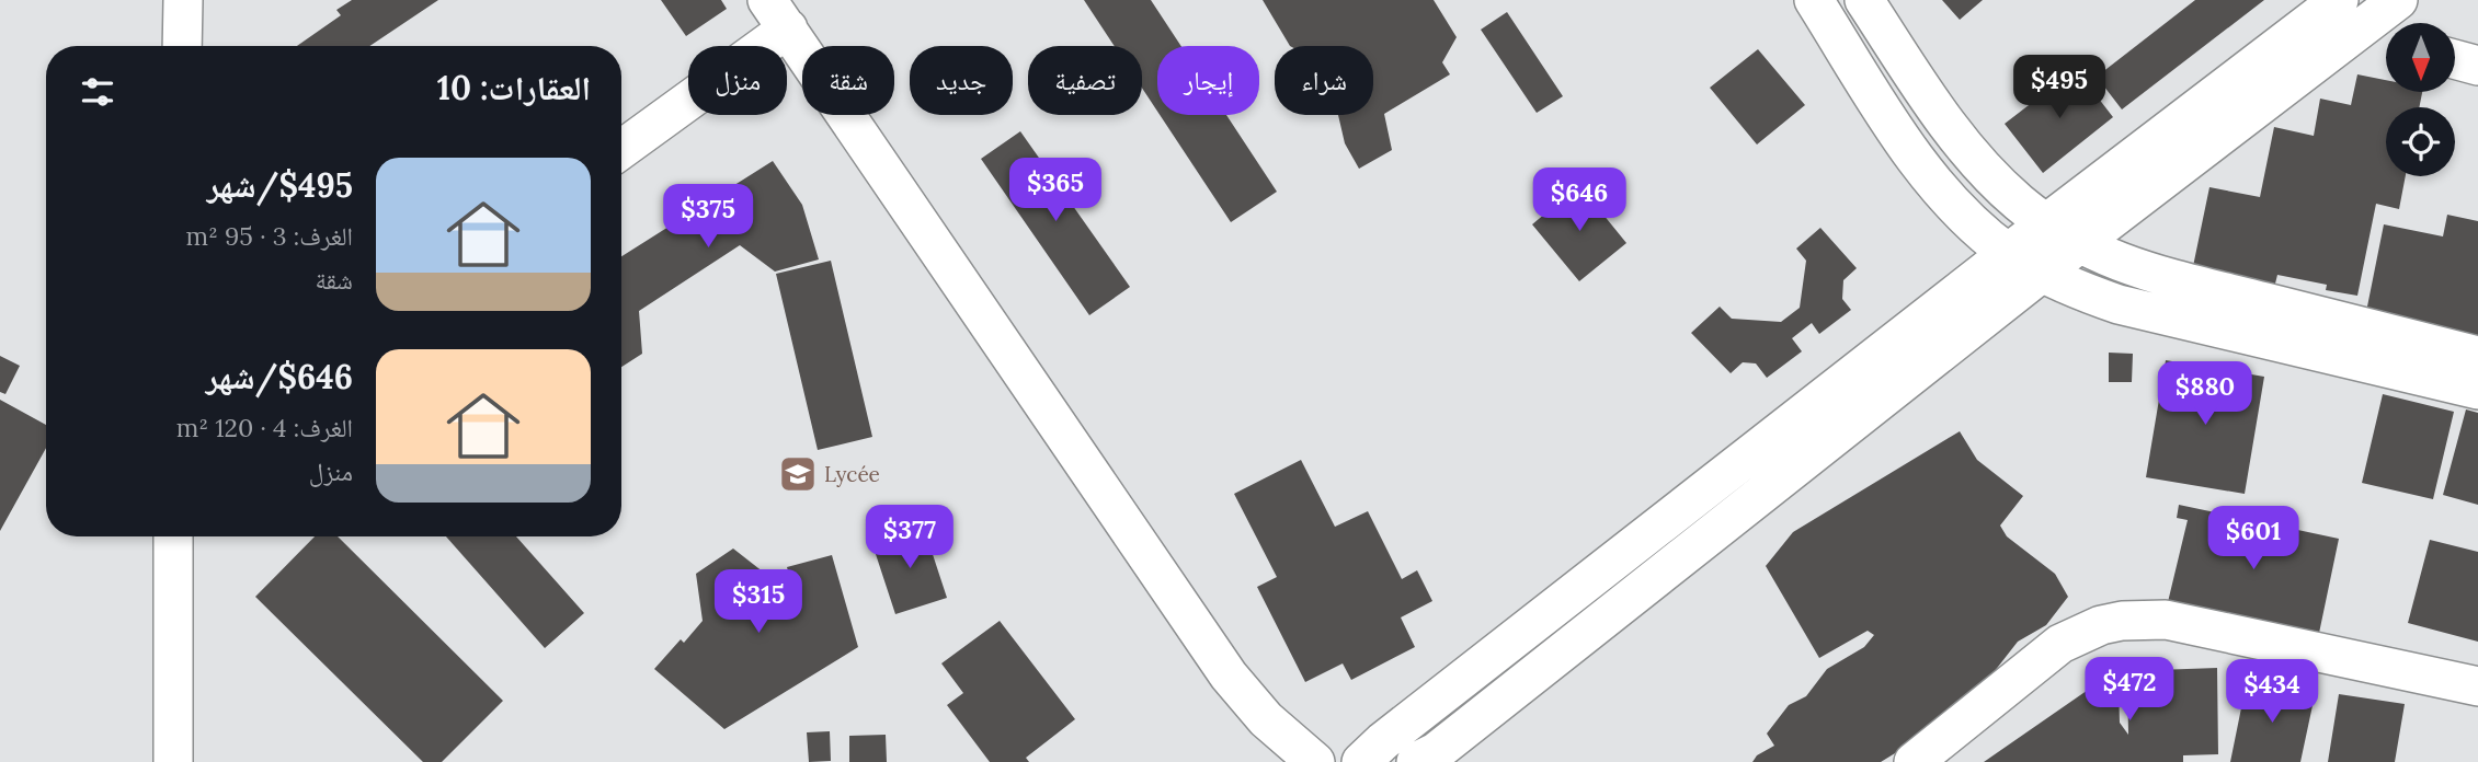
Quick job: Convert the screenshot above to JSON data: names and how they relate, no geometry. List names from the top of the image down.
{
  "places": {
    "school or university": ["Lycée"]
  },
  "north": "bottom",
  "page": {
    "chip": [
      "شراء",
      "إيجار",
      "تصفية",
      "جديد",
      "شقة",
      "منزل"
    ],
    "heading": "العقارات: 10",
    "price": [
      "$495",
      "$365",
      "$646",
      "$375",
      "$880",
      "$377",
      "$601",
      "$315",
      "$472",
      "$434"
    ],
    "list": [
      {
        "name": "$495/شهر",
        "note": "الغرف: 3 · 95 m² · شقة"
      },
      {
        "name": "$646/شهر",
        "note": "الغرف: 4 · 120 m² · منزل"
      }
    ]
  }
}
